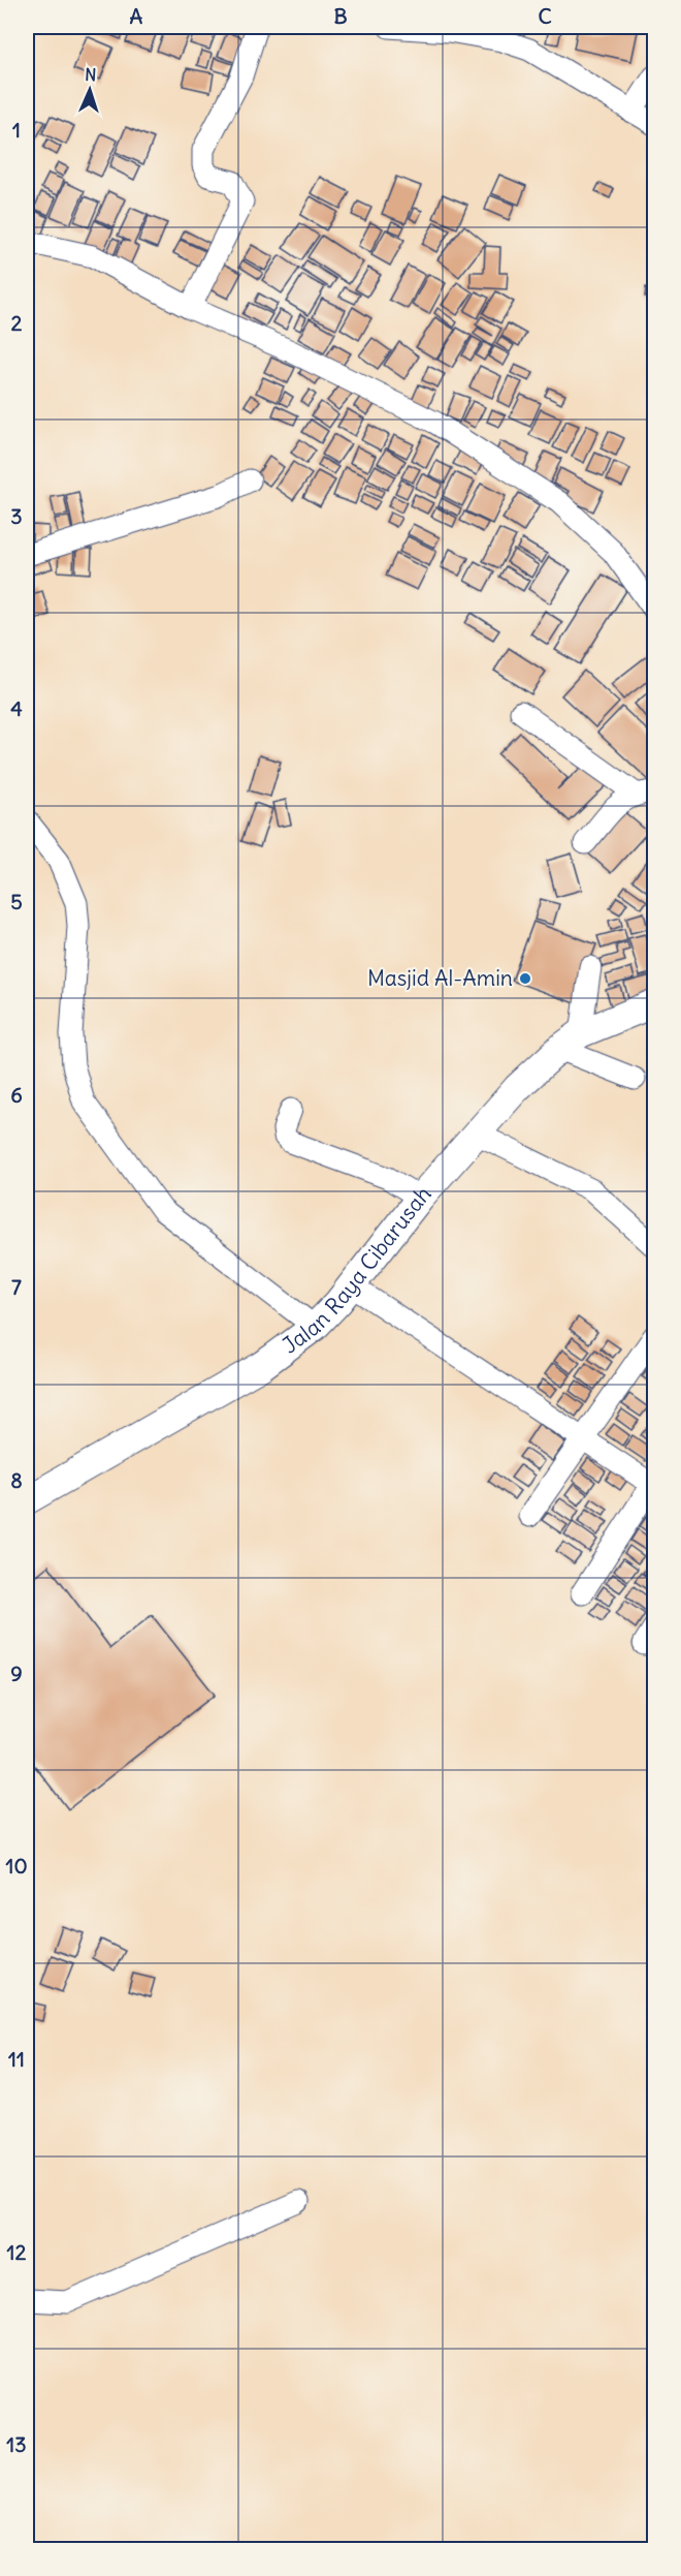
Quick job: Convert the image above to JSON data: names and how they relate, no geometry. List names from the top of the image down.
{
  "streets": {
    "main road": ["Jalan Raya Cibarusah"]
  },
  "places": ["Masjid Al-Amin"],
  "north": "top",
  "grid": {
    "columns": ["A", "B", "C"],
    "rows": [
      "1",
      "2",
      "3",
      "4",
      "5",
      "6",
      "7",
      "8",
      "9",
      "10",
      "11",
      "12",
      "13"
    ]
  }
}
